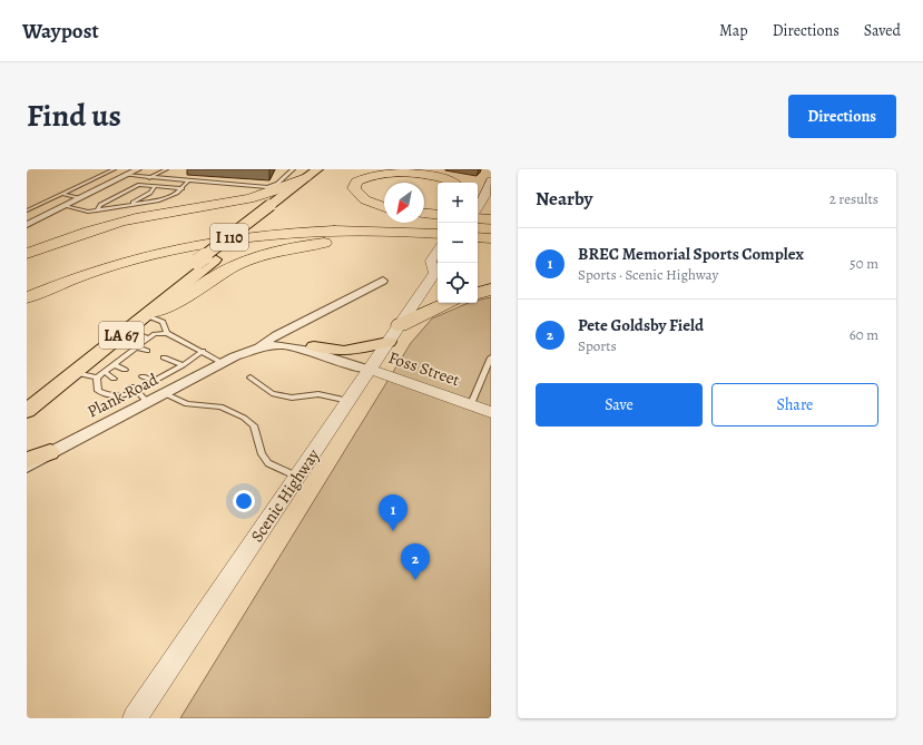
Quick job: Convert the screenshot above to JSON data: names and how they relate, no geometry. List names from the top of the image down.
{
  "streets": {
    "highway": ["I 110"],
    "main road": ["LA 67"],
    "street": ["Foss Street", "Plank Road", "Scenic Highway"]
  },
  "crossings": [
    ["Foss Street", "Plank Road"],
    ["Foss Street", "Scenic Highway"],
    ["Plank Road", "Scenic Highway"]
  ],
  "north": "bottom left",
  "page": {
    "header": "Waypost",
    "nav": ["Map", "Directions", "Saved"],
    "title": "Find us",
    "buttons": [
      "Directions",
      ["Save", "Share"]
    ],
    "heading": ["Nearby", "2 results"],
    "map_buttons": ["+", "−"],
    "list": [
      {
        "mark": "1",
        "name": "BREC Memorial Sports Complex",
        "note": "Sports · Scenic Highway",
        "value": "50 m"
      },
      {
        "mark": "2",
        "name": "Pete Goldsby Field",
        "note": "Sports",
        "value": "60 m"
      }
    ],
    "pins": ["1", "2"]
  }
}
